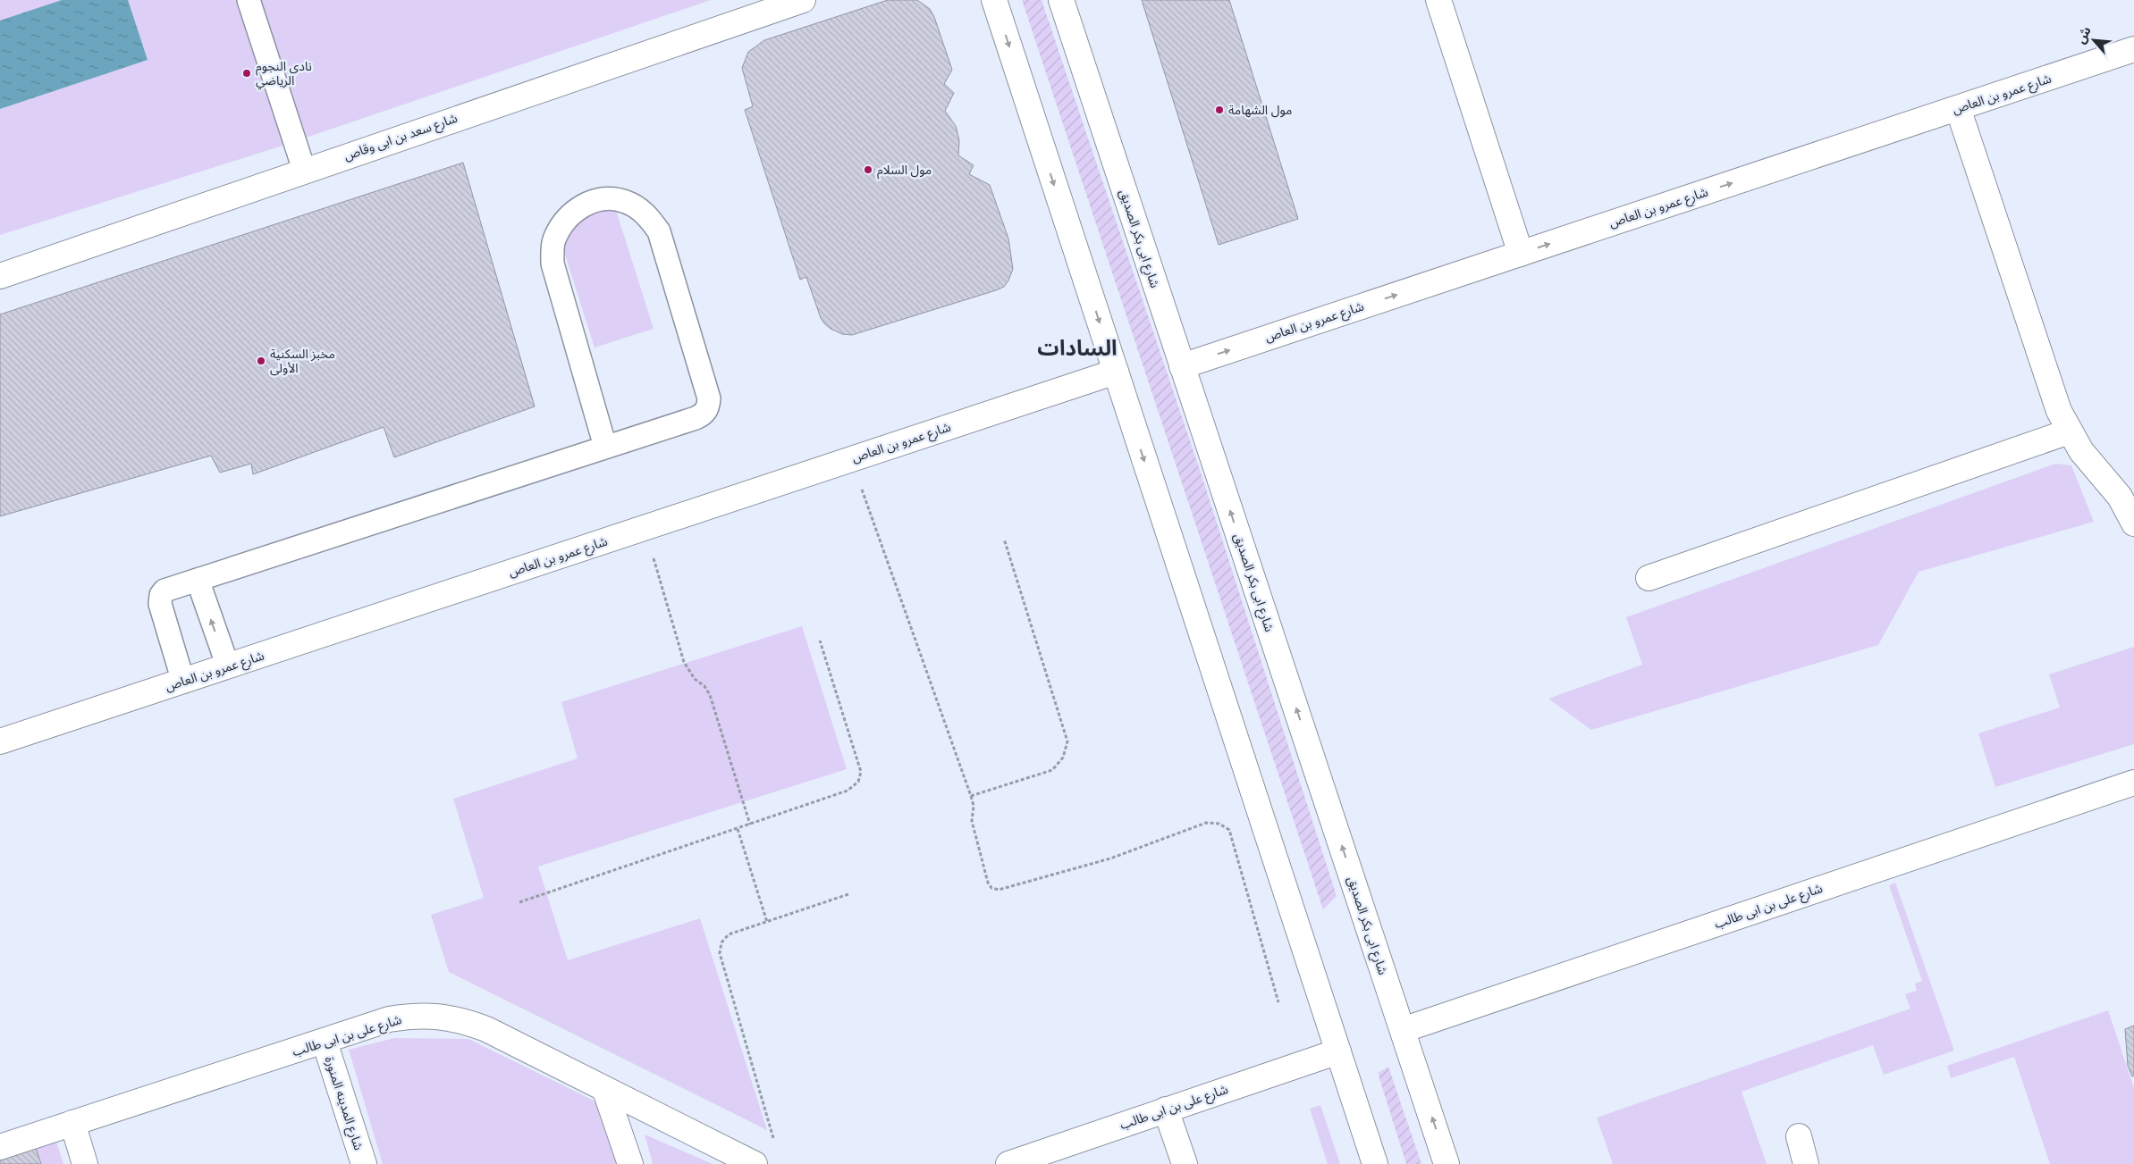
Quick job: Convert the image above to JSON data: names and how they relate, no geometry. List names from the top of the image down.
{
  "streets": {
    "street": [
      "شارع عمرو بن العاص",
      "شارع سعد بن ابى وقاص",
      "شارع ابى بكر الصديق",
      "شارع على بن ابى طالب",
      "شارع المدينه المنورة"
    ]
  },
  "crossings": [
    ["شارع عمرو بن العاص", "شارع ابى بكر الصديق"],
    ["شارع ابى بكر الصديق", "شارع على بن ابى طالب"],
    ["شارع على بن ابى طالب", "شارع المدينه المنورة"]
  ],
  "one_way": ["شارع عمرو بن العاص"],
  "districts": ["السادات"],
  "places": [
    "نادي النجوم الرياضي",
    "مول الشهامة",
    "مول السلام",
    "مخبز السكنية الأولى"
  ],
  "north": "top left"
}
